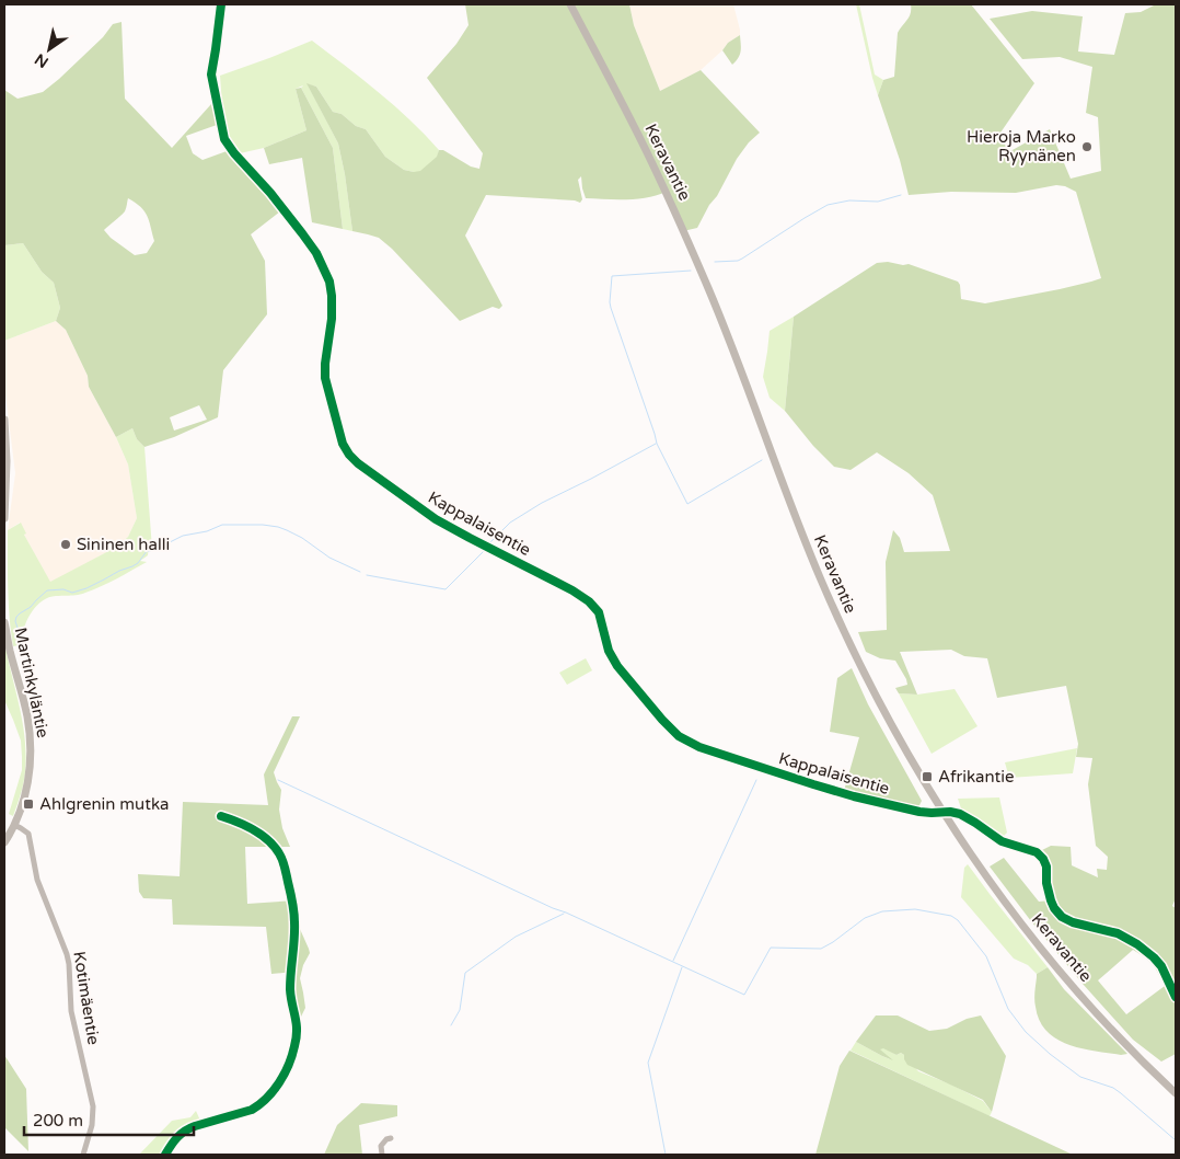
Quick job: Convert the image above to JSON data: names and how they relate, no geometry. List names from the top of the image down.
{
  "streets": {
    "main road": ["Keravantie", "Martinkyläntie"],
    "street": ["Kappalaisentie", "Kotimäentie"]
  },
  "crossings": [
    ["Keravantie", "Kappalaisentie"],
    ["Martinkyläntie", "Kotimäentie"]
  ],
  "places": {
    "other": ["Hieroja Marko Ryynänen", "Sininen halli"],
    "transit": ["Afrikantie", "Ahlgrenin mutka"]
  },
  "scale_bar": "200 m",
  "north": "bottom left"
}
